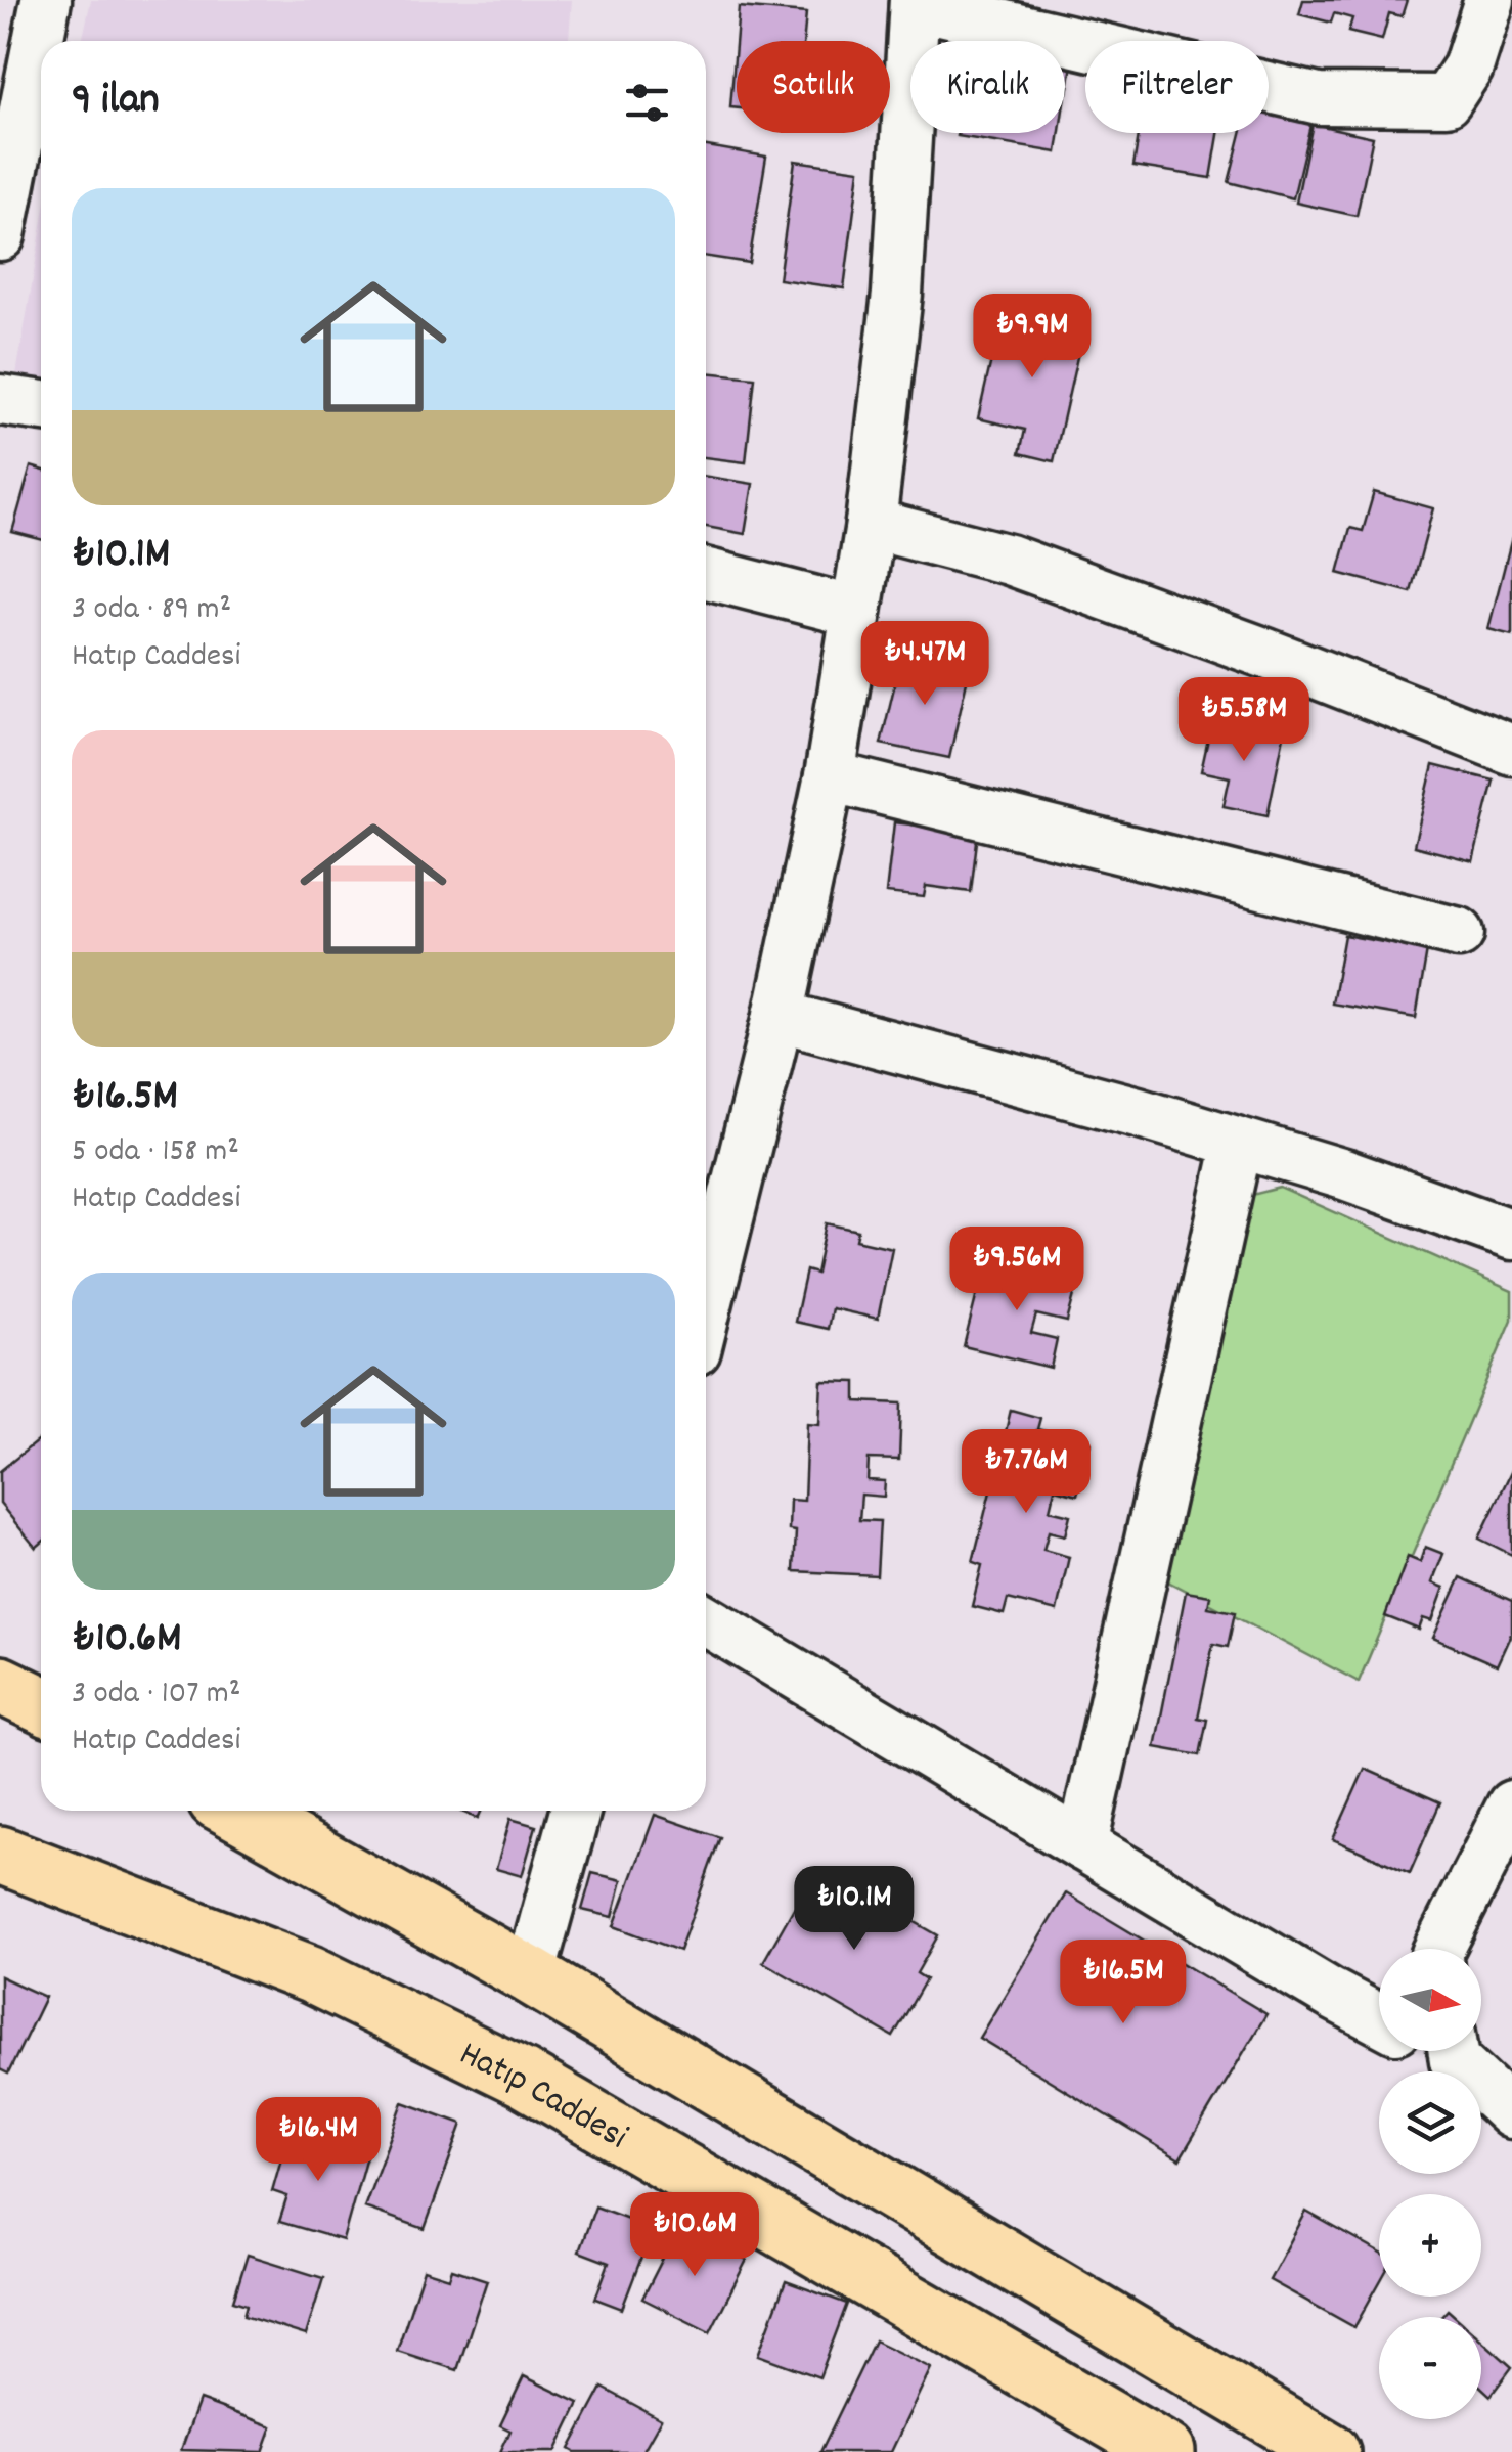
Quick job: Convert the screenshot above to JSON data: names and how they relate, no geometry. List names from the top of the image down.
{
  "streets": {
    "main road": ["Hatıp Caddesi"]
  },
  "north": "right",
  "page": {
    "chip": ["Satılık", "Kiralık", "Filtreler"],
    "heading": "9 ilan",
    "list": [
      {
        "name": "₺10.1M",
        "note": "3 oda · 89 m² · Hatıp Caddesi"
      },
      {
        "name": "₺16.5M",
        "note": "5 oda · 158 m² · Hatıp Caddesi"
      },
      {
        "name": "₺10.6M",
        "note": "3 oda · 107 m² · Hatıp Caddesi"
      }
    ],
    "price": [
      "₺9.9M",
      "₺4.47M",
      "₺5.58M",
      "₺9.56M",
      "₺7.76M",
      "₺10.1M",
      "₺16.5M",
      "₺16.4M",
      "₺10.6M"
    ],
    "map_buttons": ["+", "−"]
  }
}
